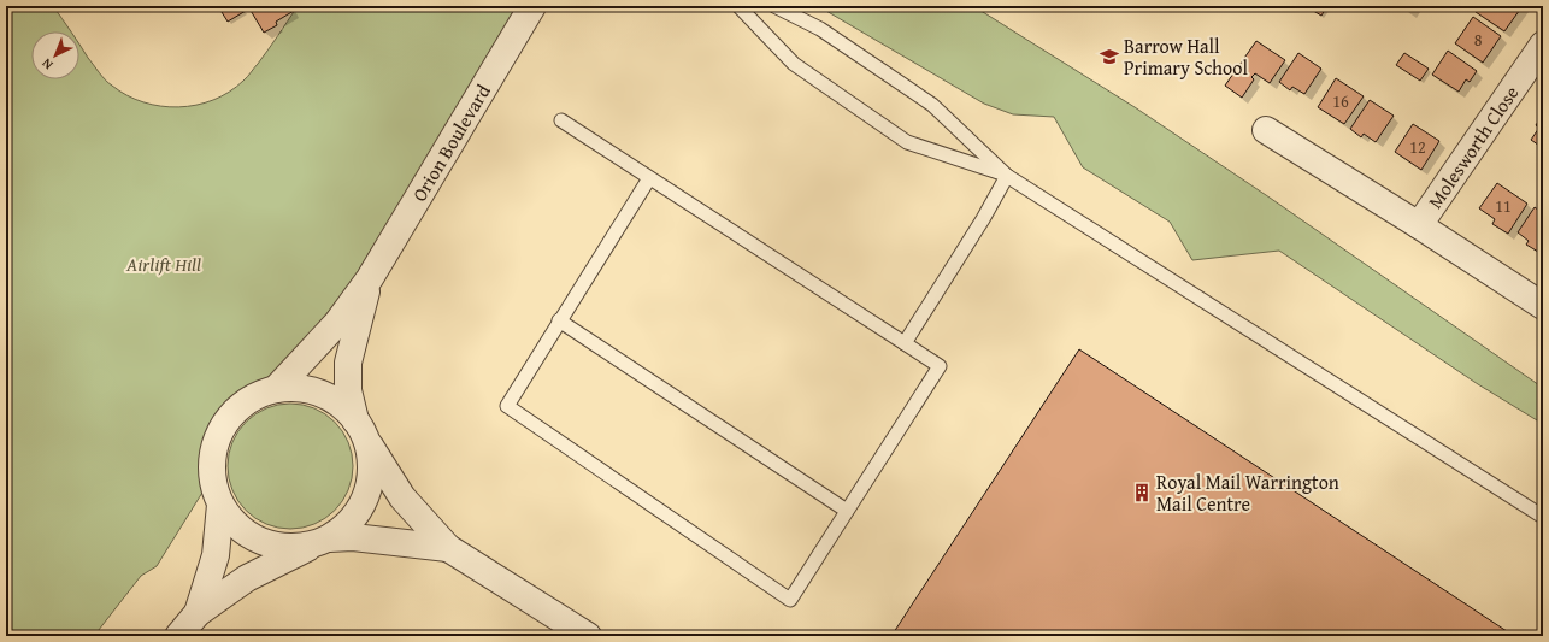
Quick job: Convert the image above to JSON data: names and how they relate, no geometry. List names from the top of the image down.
{
  "streets": {
    "street": ["Orion Boulevard", "Molesworth Close"]
  },
  "parks": ["Airlift Hill"],
  "places": {
    "school or university": ["Barrow Hall Primary School"],
    "building": ["Royal Mail Warrington Mail Centre"]
  },
  "house_numbers": [
    "8",
    "16",
    "12",
    "11"
  ],
  "north": "bottom left"
}
